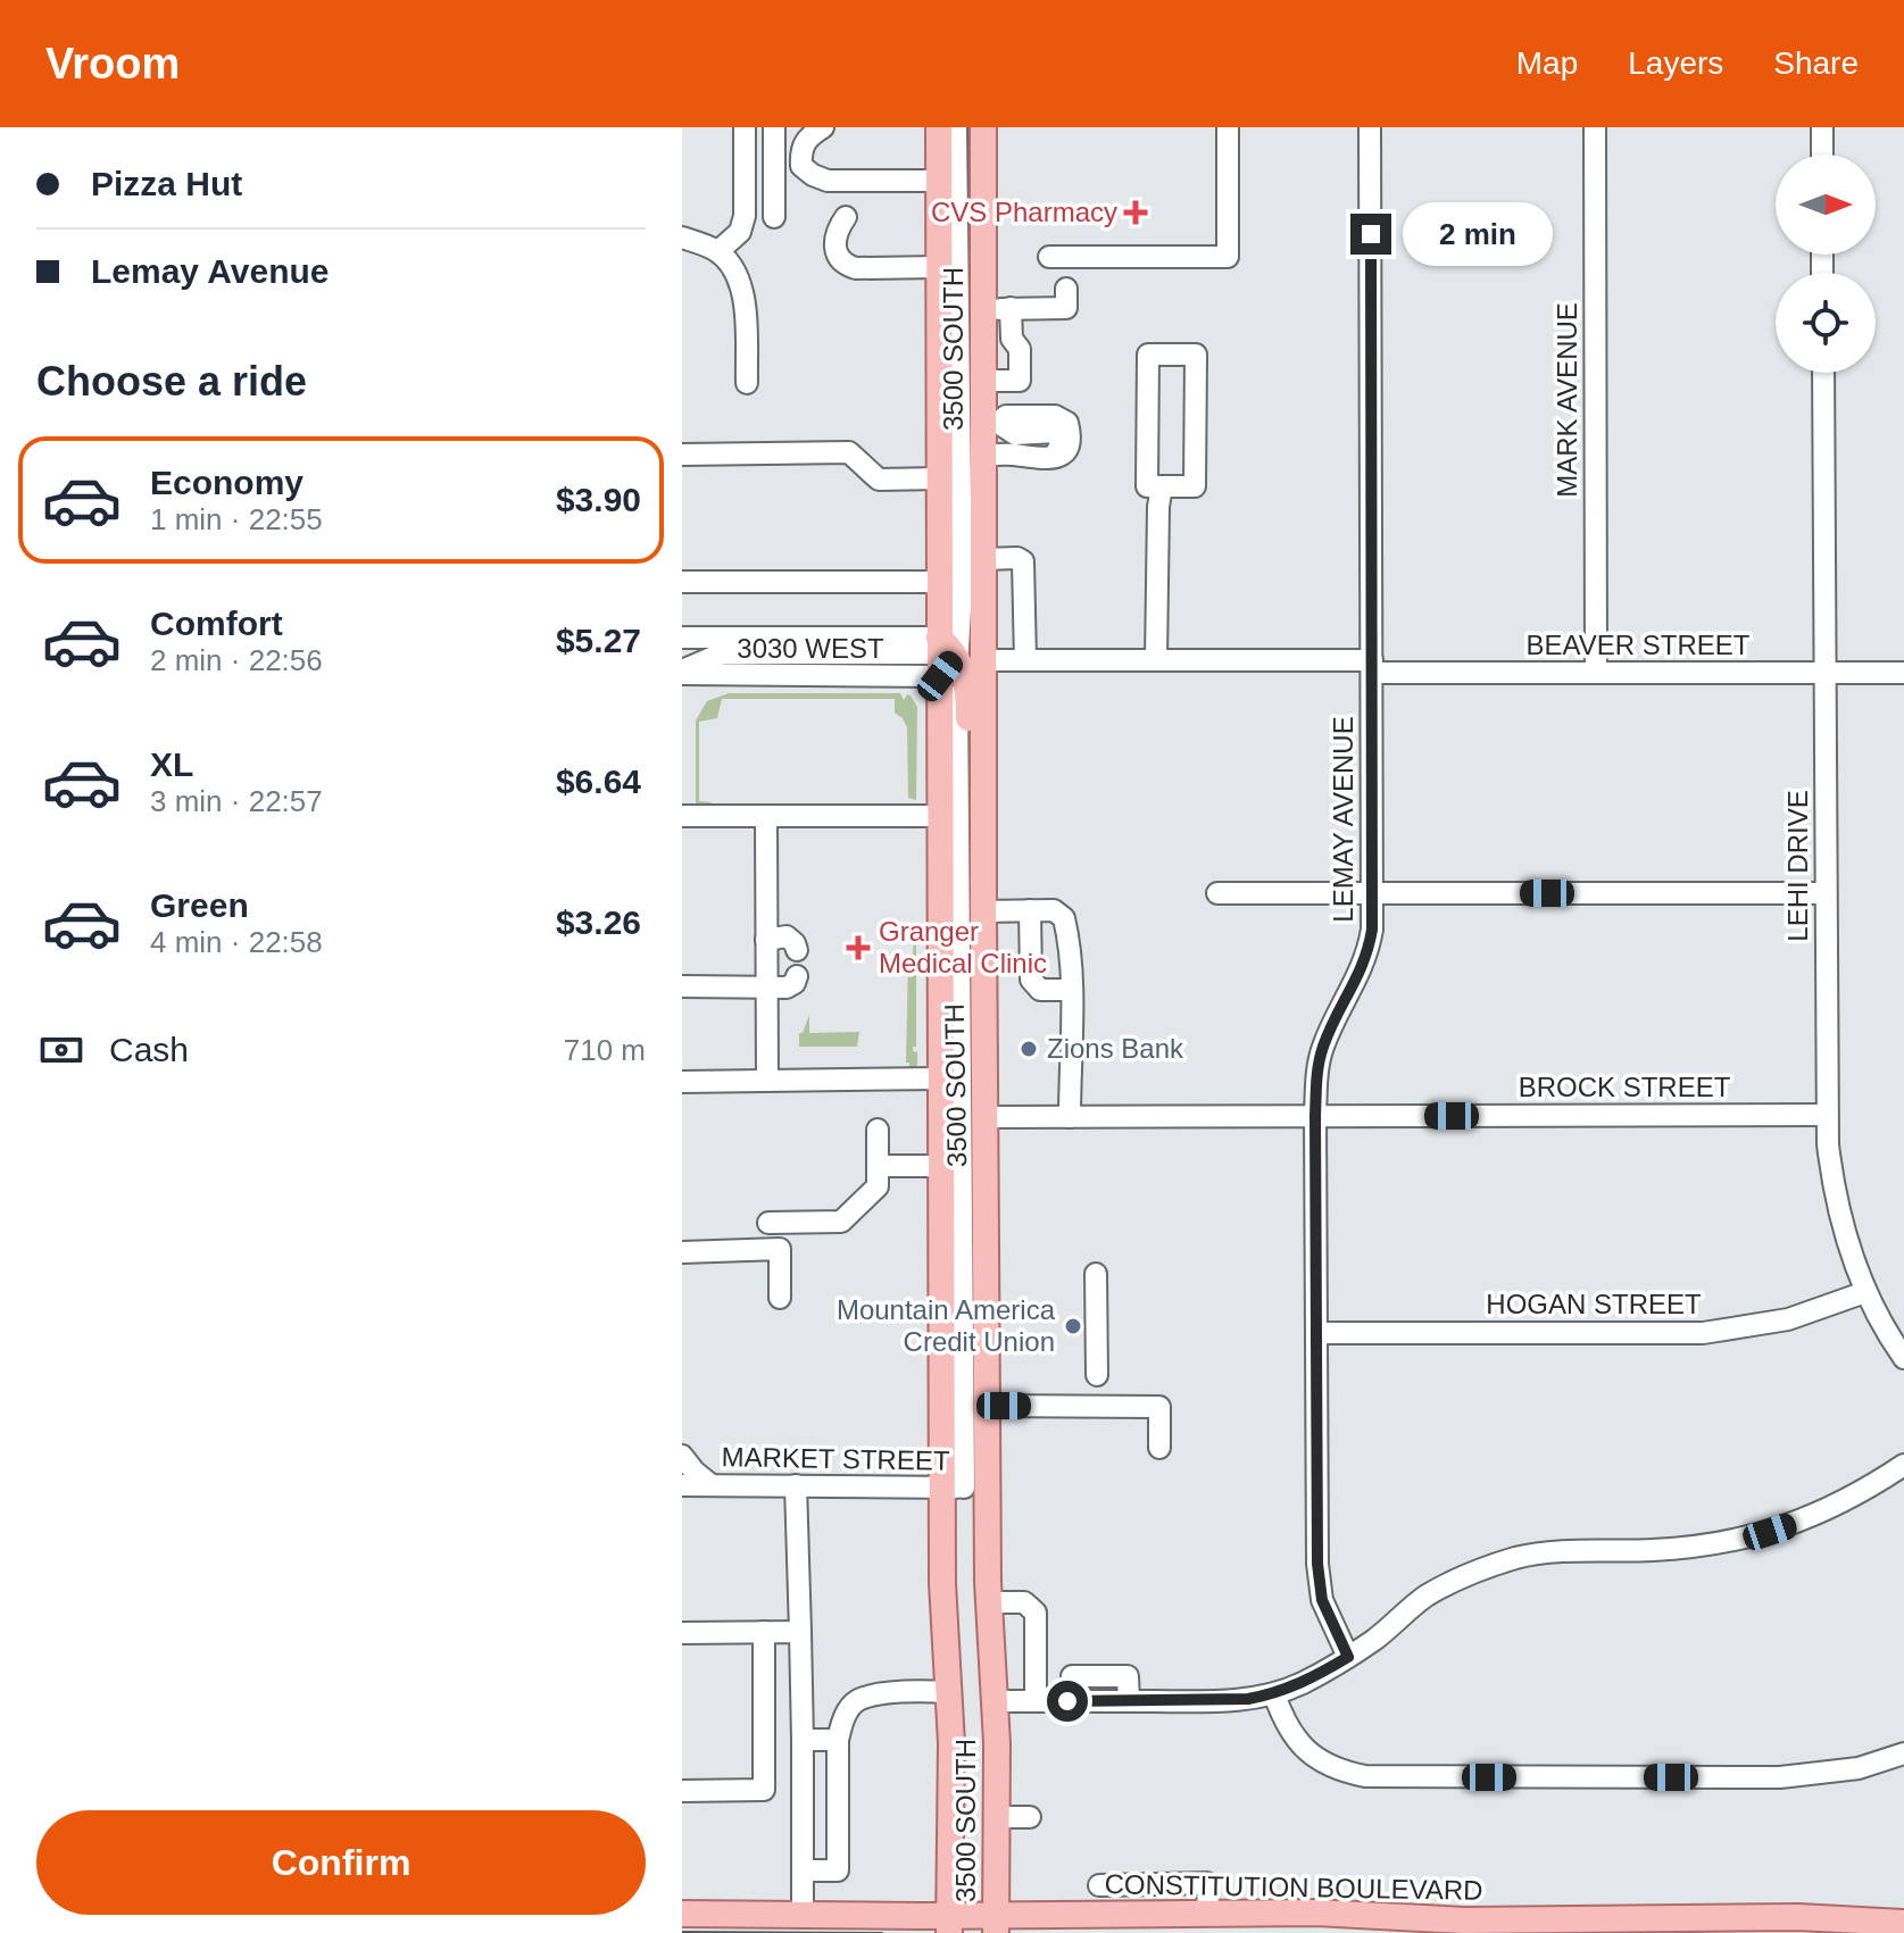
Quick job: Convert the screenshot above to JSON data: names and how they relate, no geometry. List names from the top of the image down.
{
  "streets": {
    "main road": ["3500 SOUTH", "CONSTITUTION BOULEVARD"],
    "street": [
      "MARK AVENUE",
      "BEAVER STREET",
      "3030 WEST",
      "LEMAY AVENUE",
      "LEHI DRIVE",
      "BROCK STREET",
      "HOGAN STREET",
      "MARKET STREET"
    ]
  },
  "crossings": [
    ["3500 SOUTH", "BEAVER STREET"],
    ["3500 SOUTH", "3030 WEST"],
    ["3500 SOUTH", "BROCK STREET"],
    ["3500 SOUTH", "MARKET STREET"],
    ["3500 SOUTH", "CONSTITUTION BOULEVARD"],
    ["MARK AVENUE", "BEAVER STREET"],
    ["BEAVER STREET", "LEMAY AVENUE"],
    ["BEAVER STREET", "LEHI DRIVE"],
    ["LEMAY AVENUE", "BROCK STREET"],
    ["LEMAY AVENUE", "HOGAN STREET"],
    ["LEHI DRIVE", "BROCK STREET"],
    ["LEHI DRIVE", "HOGAN STREET"]
  ],
  "places": {
    "health": ["CVS Pharmacy", "Granger Medical Clinic"],
    "other": ["Zions Bank", "Mountain America Credit Union"]
  },
  "north": "right",
  "page": {
    "header": "Vroom",
    "nav": ["Map", "Layers", "Share"],
    "banner": ["Pizza Hut", "Lemay Avenue"],
    "bubble": "2 min",
    "heading": "Choose a ride",
    "list": [
      {
        "name": "Economy",
        "note": "1 min · 22:55",
        "value": "$3.90"
      },
      {
        "name": "Comfort",
        "note": "2 min · 22:56",
        "value": "$5.27"
      },
      {
        "name": "XL",
        "note": "3 min · 22:57",
        "value": "$6.64"
      },
      {
        "name": "Green",
        "note": "4 min · 22:58",
        "value": "$3.26"
      }
    ],
    "pay": ["Cash", "710 m"],
    "buttons": "Confirm"
  }
}
